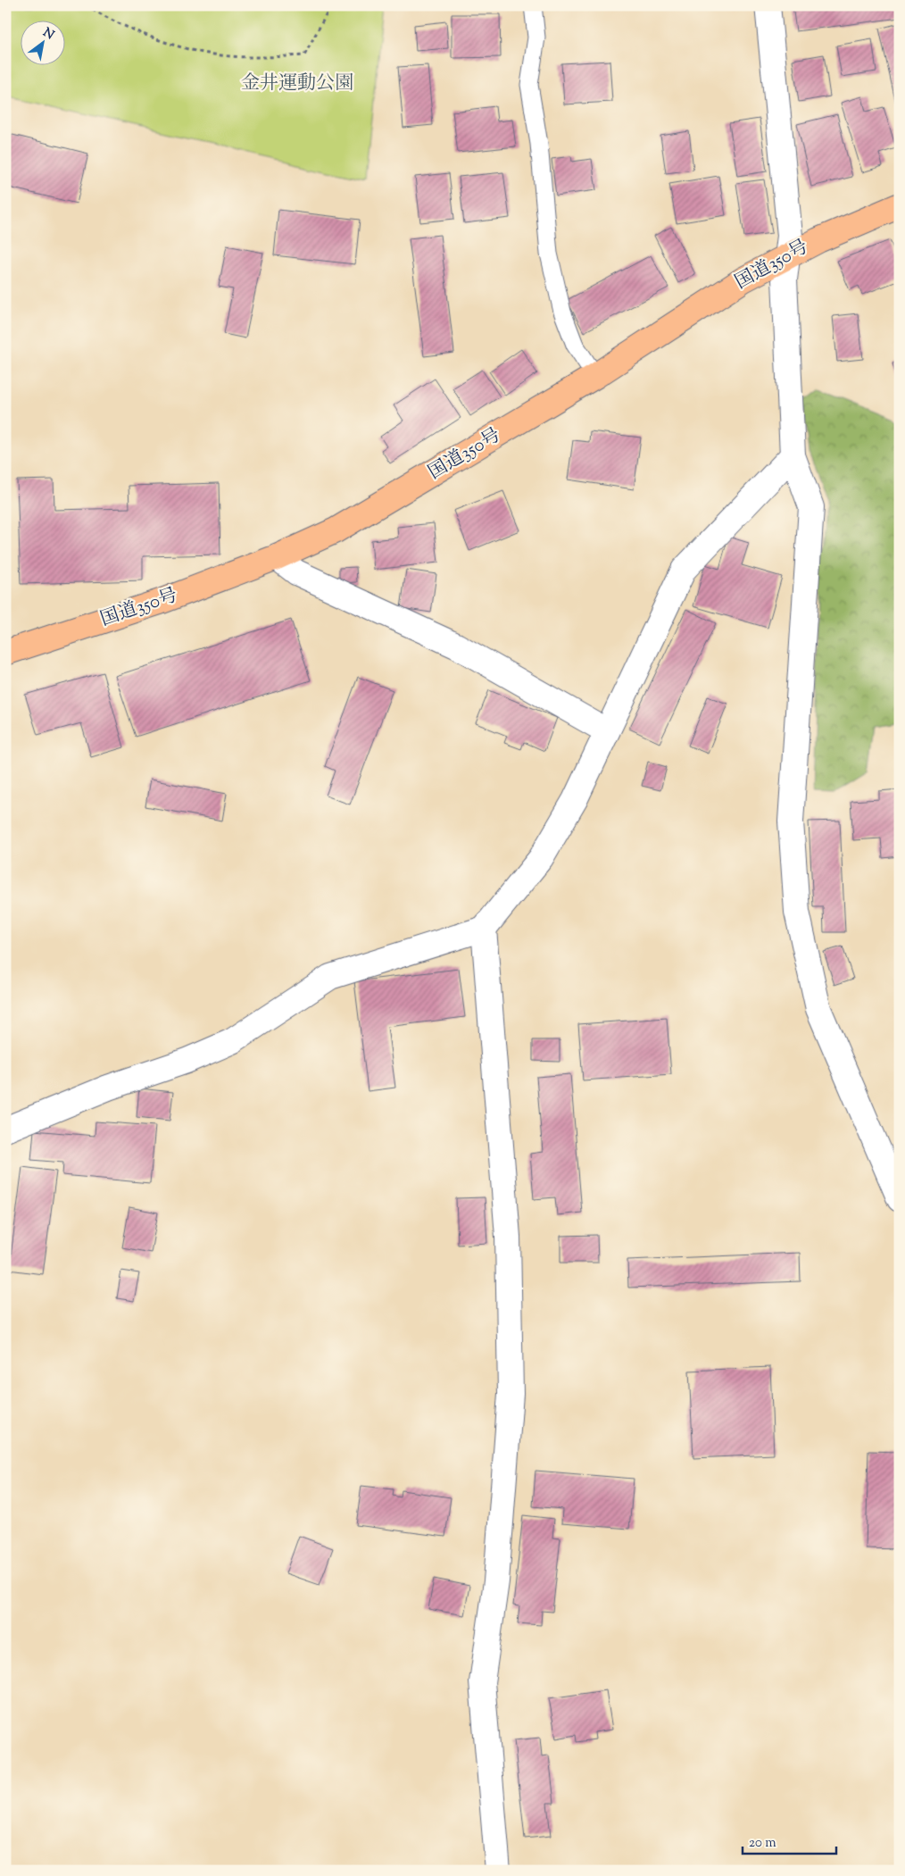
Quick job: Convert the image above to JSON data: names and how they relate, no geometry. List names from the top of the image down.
{
  "streets": {
    "highway": ["国道350号"]
  },
  "parks": ["金井運動公園"],
  "scale_bar": "20 m",
  "north": "top right"
}
